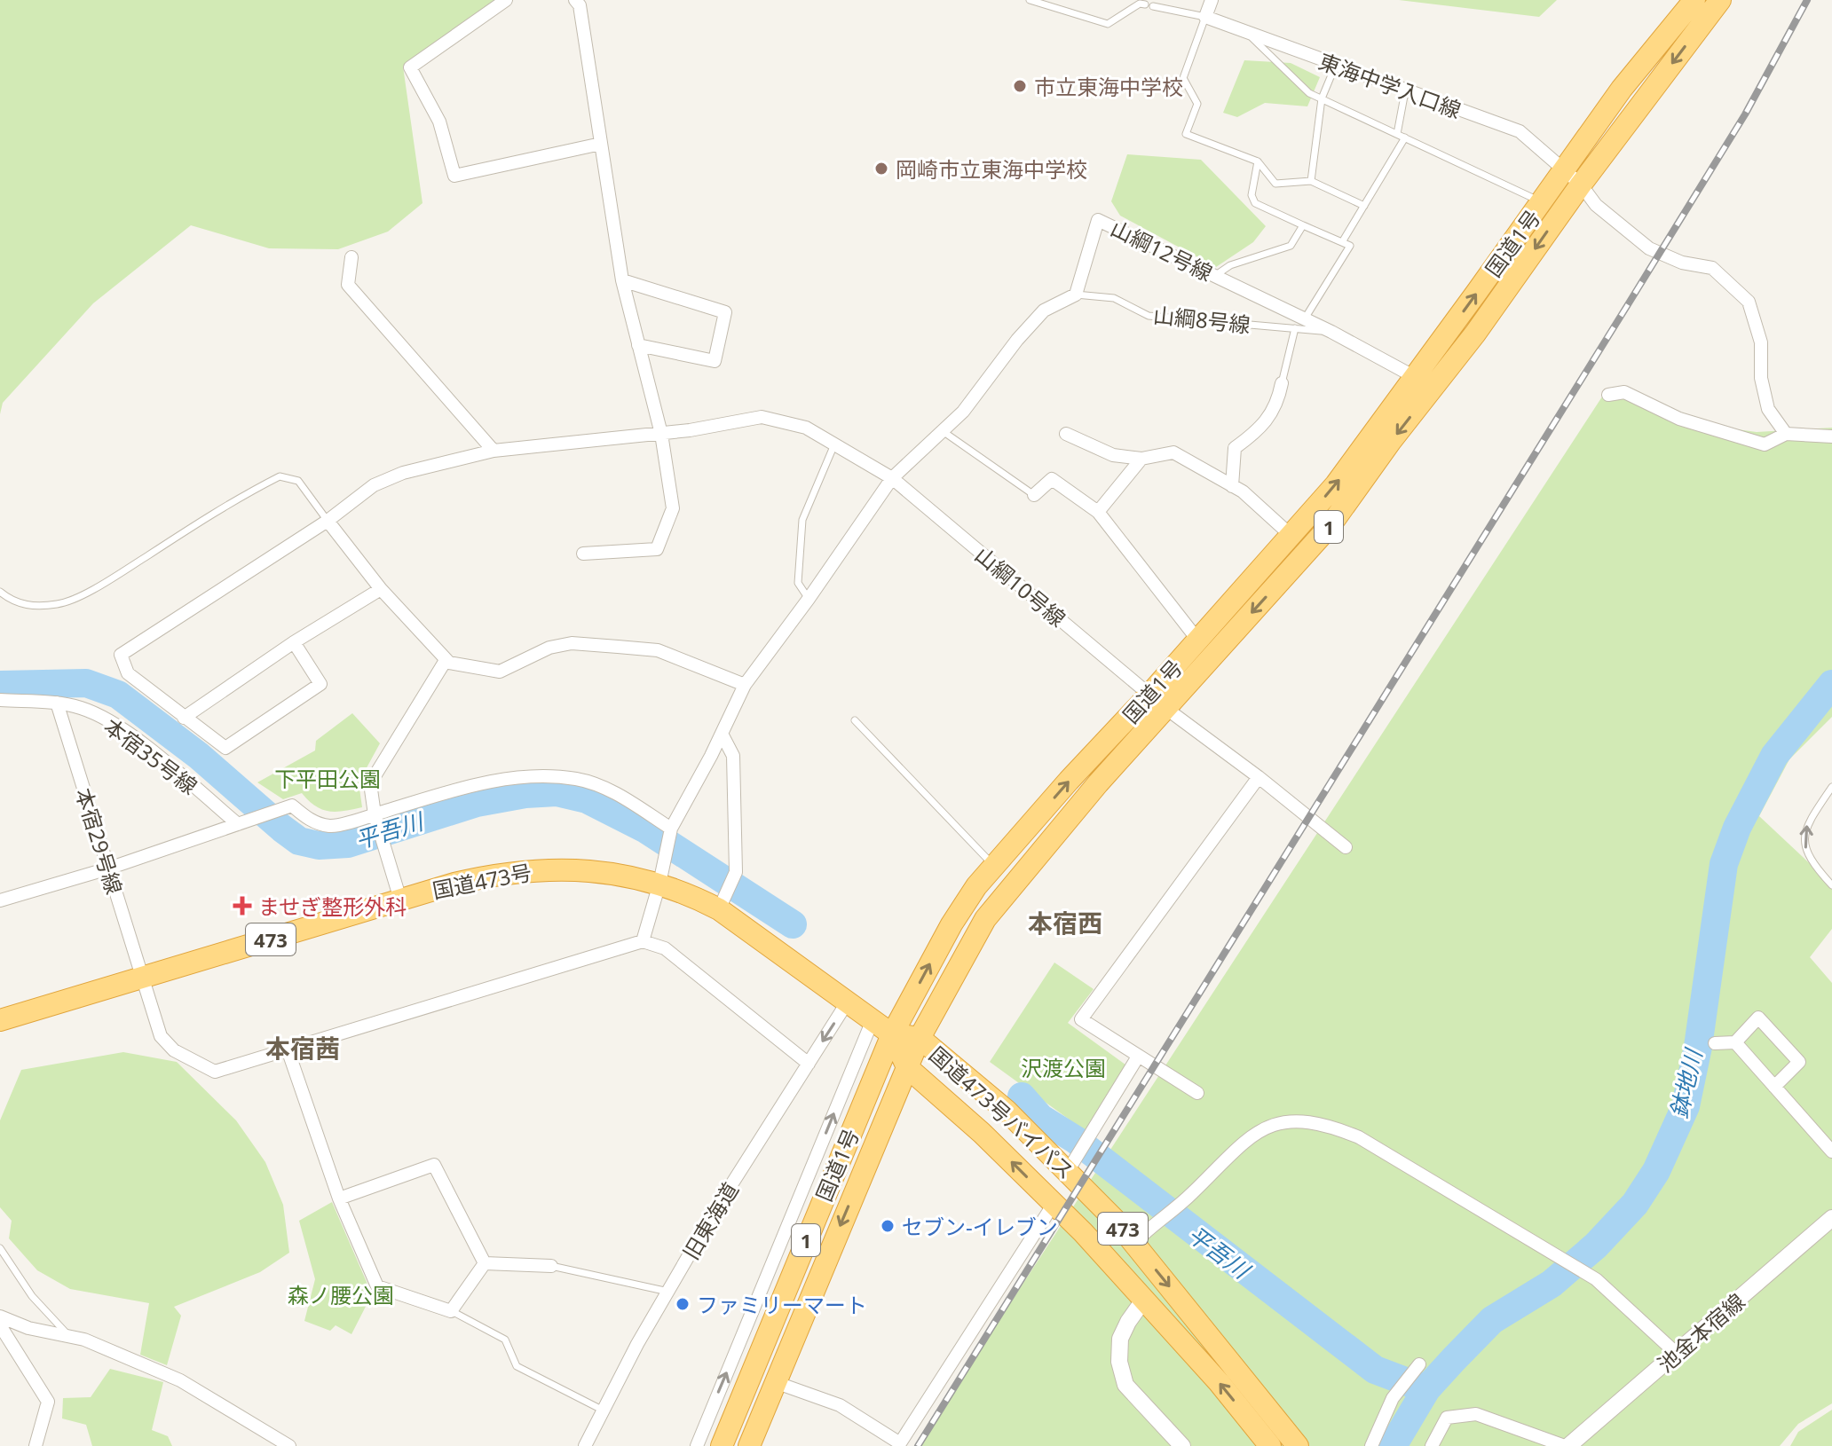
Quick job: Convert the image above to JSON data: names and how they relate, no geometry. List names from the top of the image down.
{
  "streets": {
    "highway": [
      "国道1号",
      "1",
      "国道473号",
      "473",
      "国道473号バイパス"
    ],
    "street": [
      "東海中学入口線",
      "山綱12号線",
      "山綱10号線",
      "本宿35号線",
      "本宿29号線",
      "旧東海道",
      "池金本宿線"
    ],
    "lane": ["山綱8号線"]
  },
  "crossings": [
    ["東海中学入口線", "国道1号"],
    ["国道1号", "山綱12号線"],
    ["国道1号", "山綱10号線"],
    ["国道1号", "国道473号"],
    ["国道1号", "国道473号バイパス"],
    ["山綱12号線", "山綱8号線"],
    ["本宿35号線", "本宿29号線"],
    ["本宿29号線", "国道473号"],
    ["国道473号", "国道473号バイパス"],
    ["国道473号", "旧東海道"]
  ],
  "districts": ["本宿西", "本宿茜"],
  "water": ["平吾川", "鉢地川"],
  "parks": ["下平田公園", "沢渡公園", "森ノ腰公園"],
  "places": {
    "other": [
      "市立東海中学校",
      "岡崎市立東海中学校",
      "セブン-イレブン",
      "ファミリーマート"
    ],
    "health": ["ませぎ整形外科"]
  }
}
